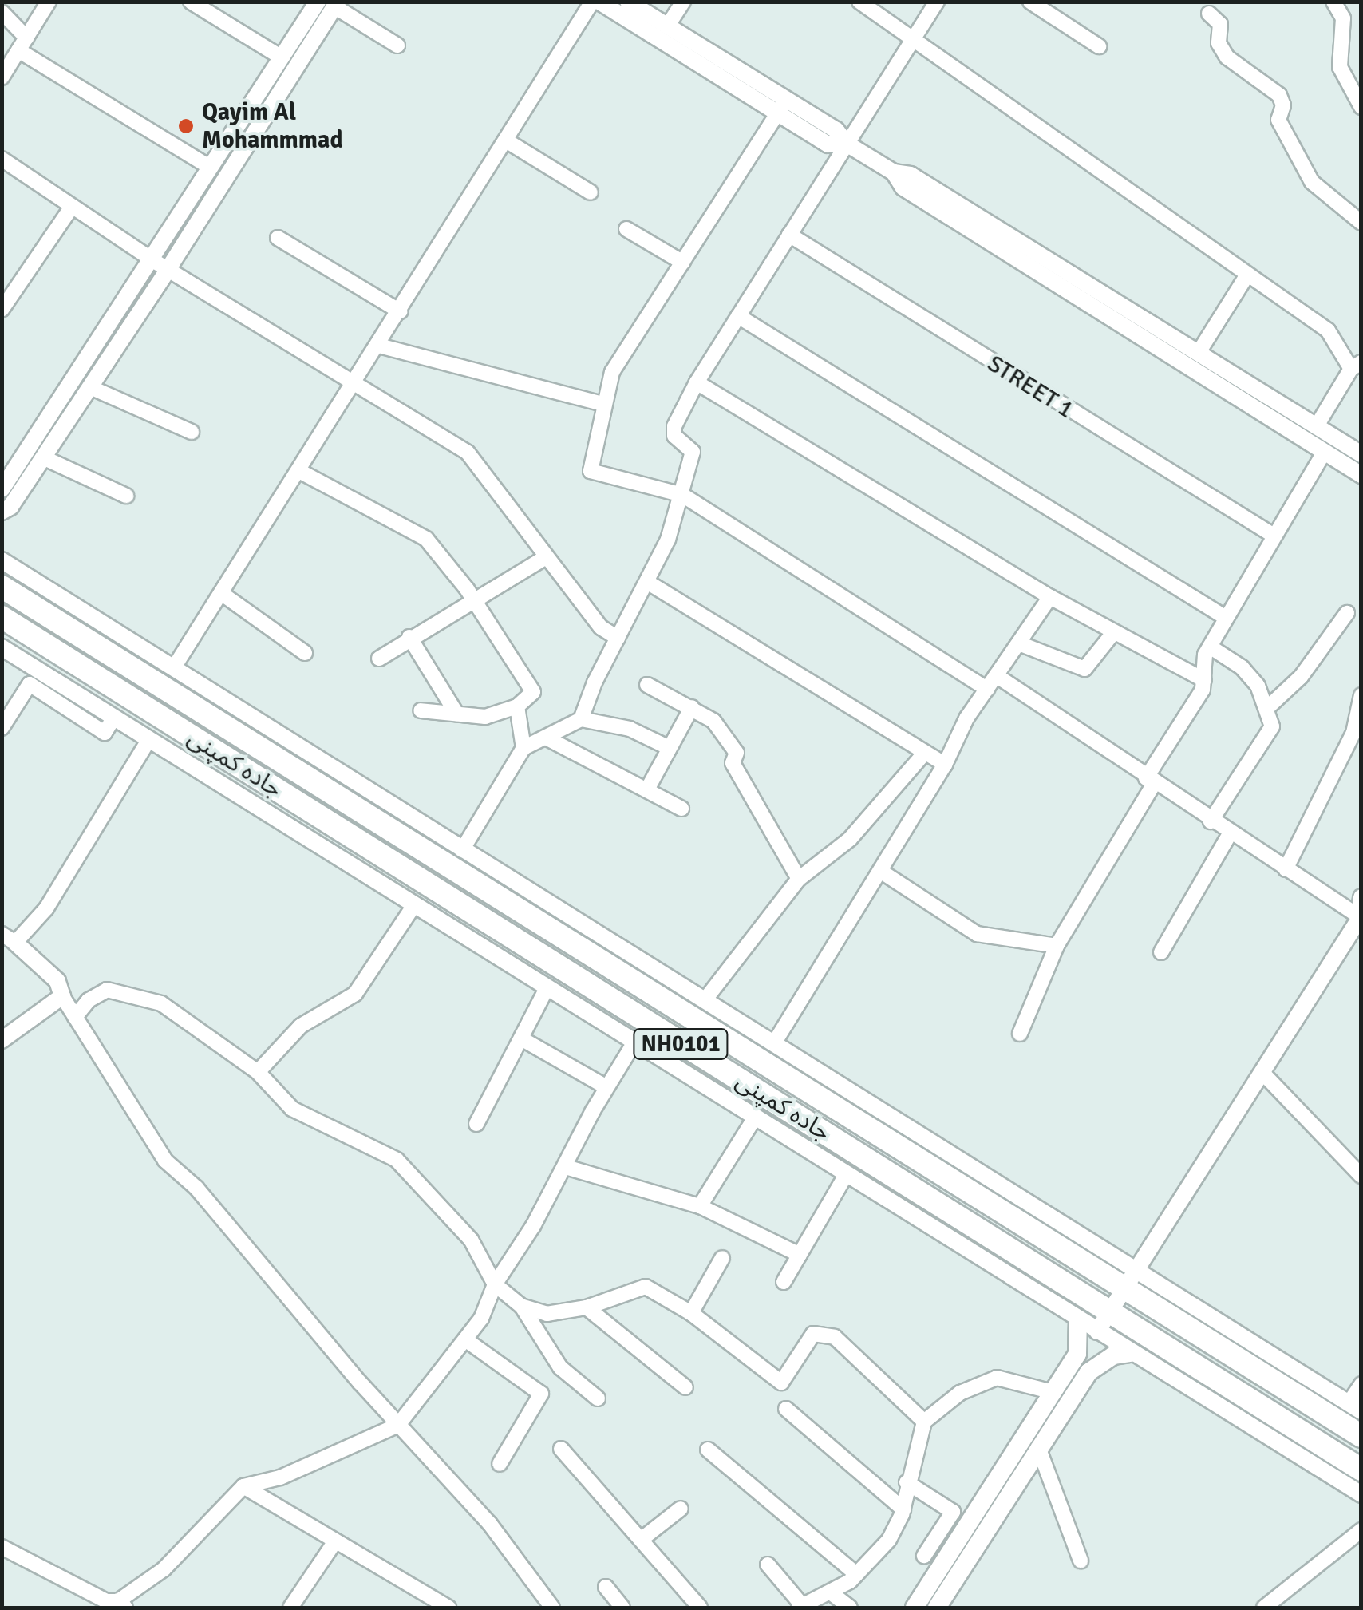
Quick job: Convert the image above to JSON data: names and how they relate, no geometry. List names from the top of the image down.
{
  "streets": {
    "highway": ["جاده کمپنی", "NH0101"],
    "street": ["STREET 1"]
  },
  "places": ["Qayim Al Mohammmad"]
}
